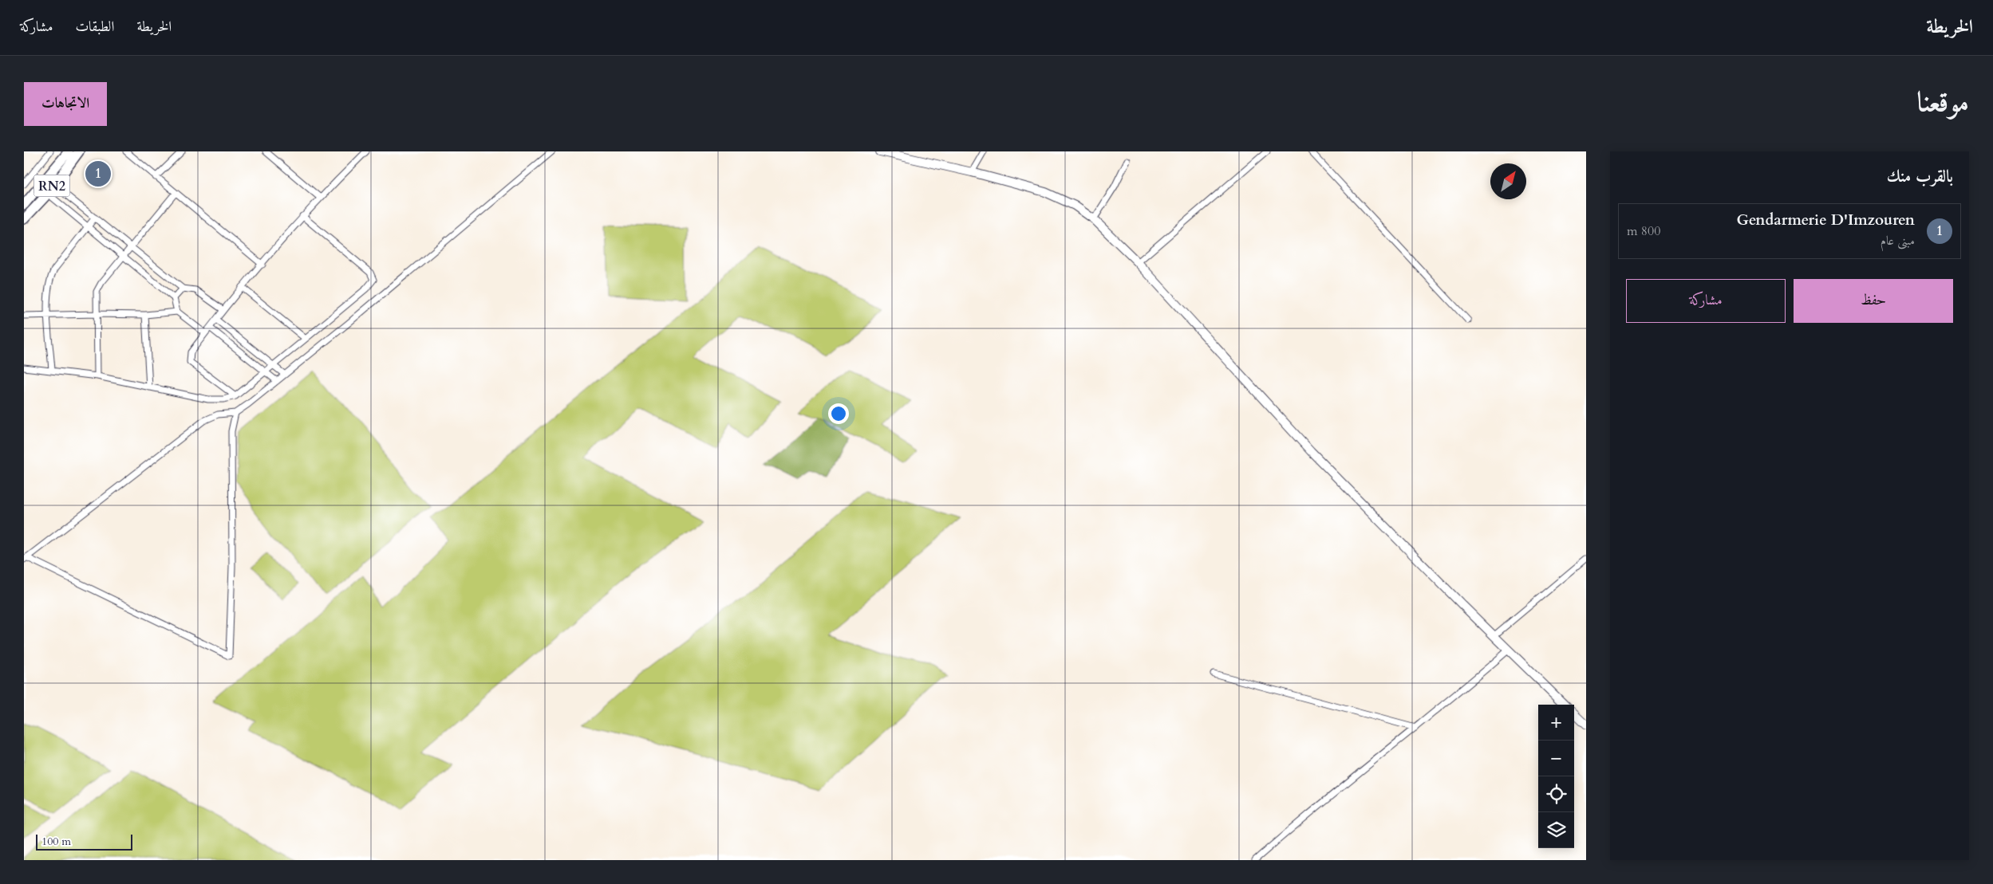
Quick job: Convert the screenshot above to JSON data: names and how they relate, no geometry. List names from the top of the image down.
{
  "streets": {
    "highway": ["RN2"]
  },
  "scale_bar": "100 m",
  "north": "top right",
  "page": {
    "header": "الخريطة",
    "nav": ["الخريطة", "الطبقات", "مشاركة"],
    "title": "موقعنا",
    "buttons": [
      "الاتجاهات",
      ["حفظ", "مشاركة"]
    ],
    "heading": "بالقرب منك",
    "pins": "1",
    "list": [
      {
        "mark": "1",
        "name": "Gendarmerie D'Imzouren",
        "note": "مبنى عام",
        "value": "800 m"
      }
    ],
    "map_buttons": ["+", "−"],
    "scale": "100 m"
  }
}
